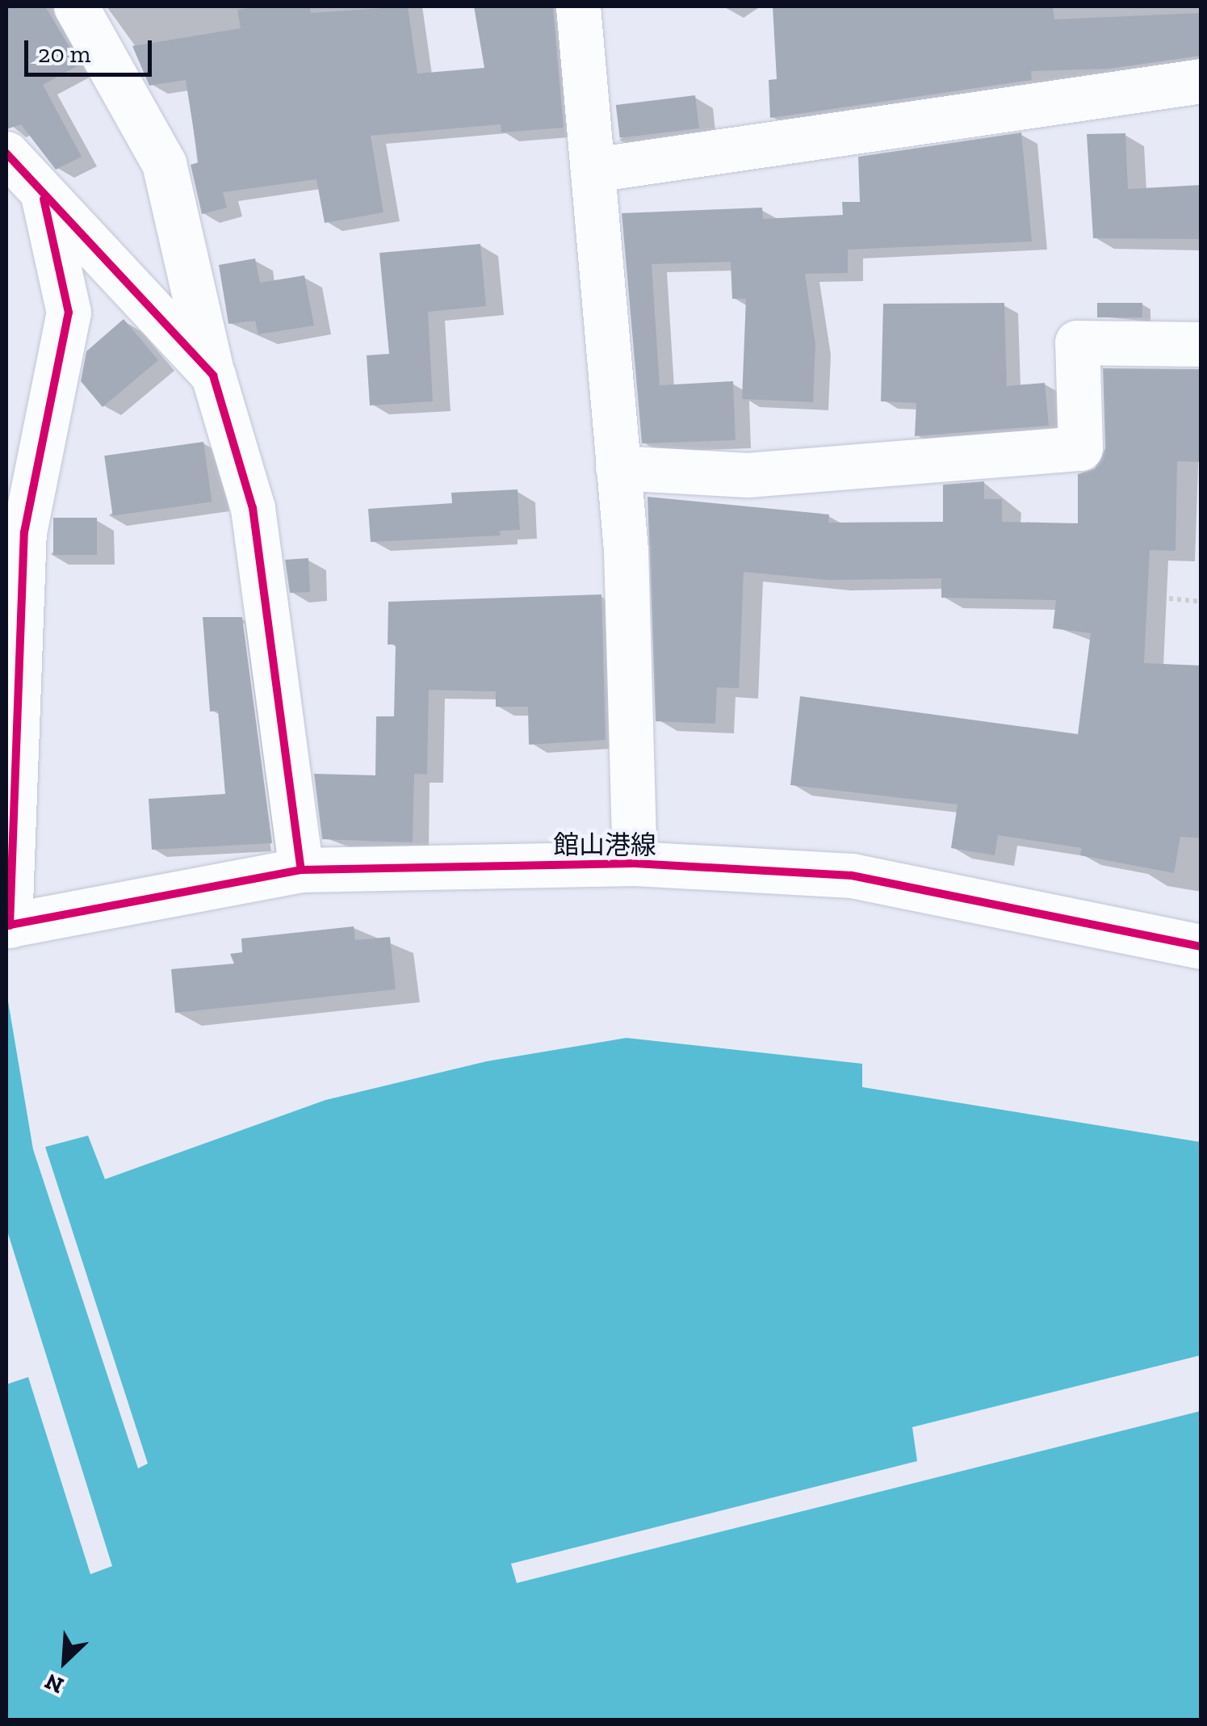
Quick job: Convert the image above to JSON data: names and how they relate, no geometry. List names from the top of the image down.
{
  "streets": {
    "street": ["館山港線"]
  },
  "scale_bar": "20 m",
  "north": "bottom left"
}
